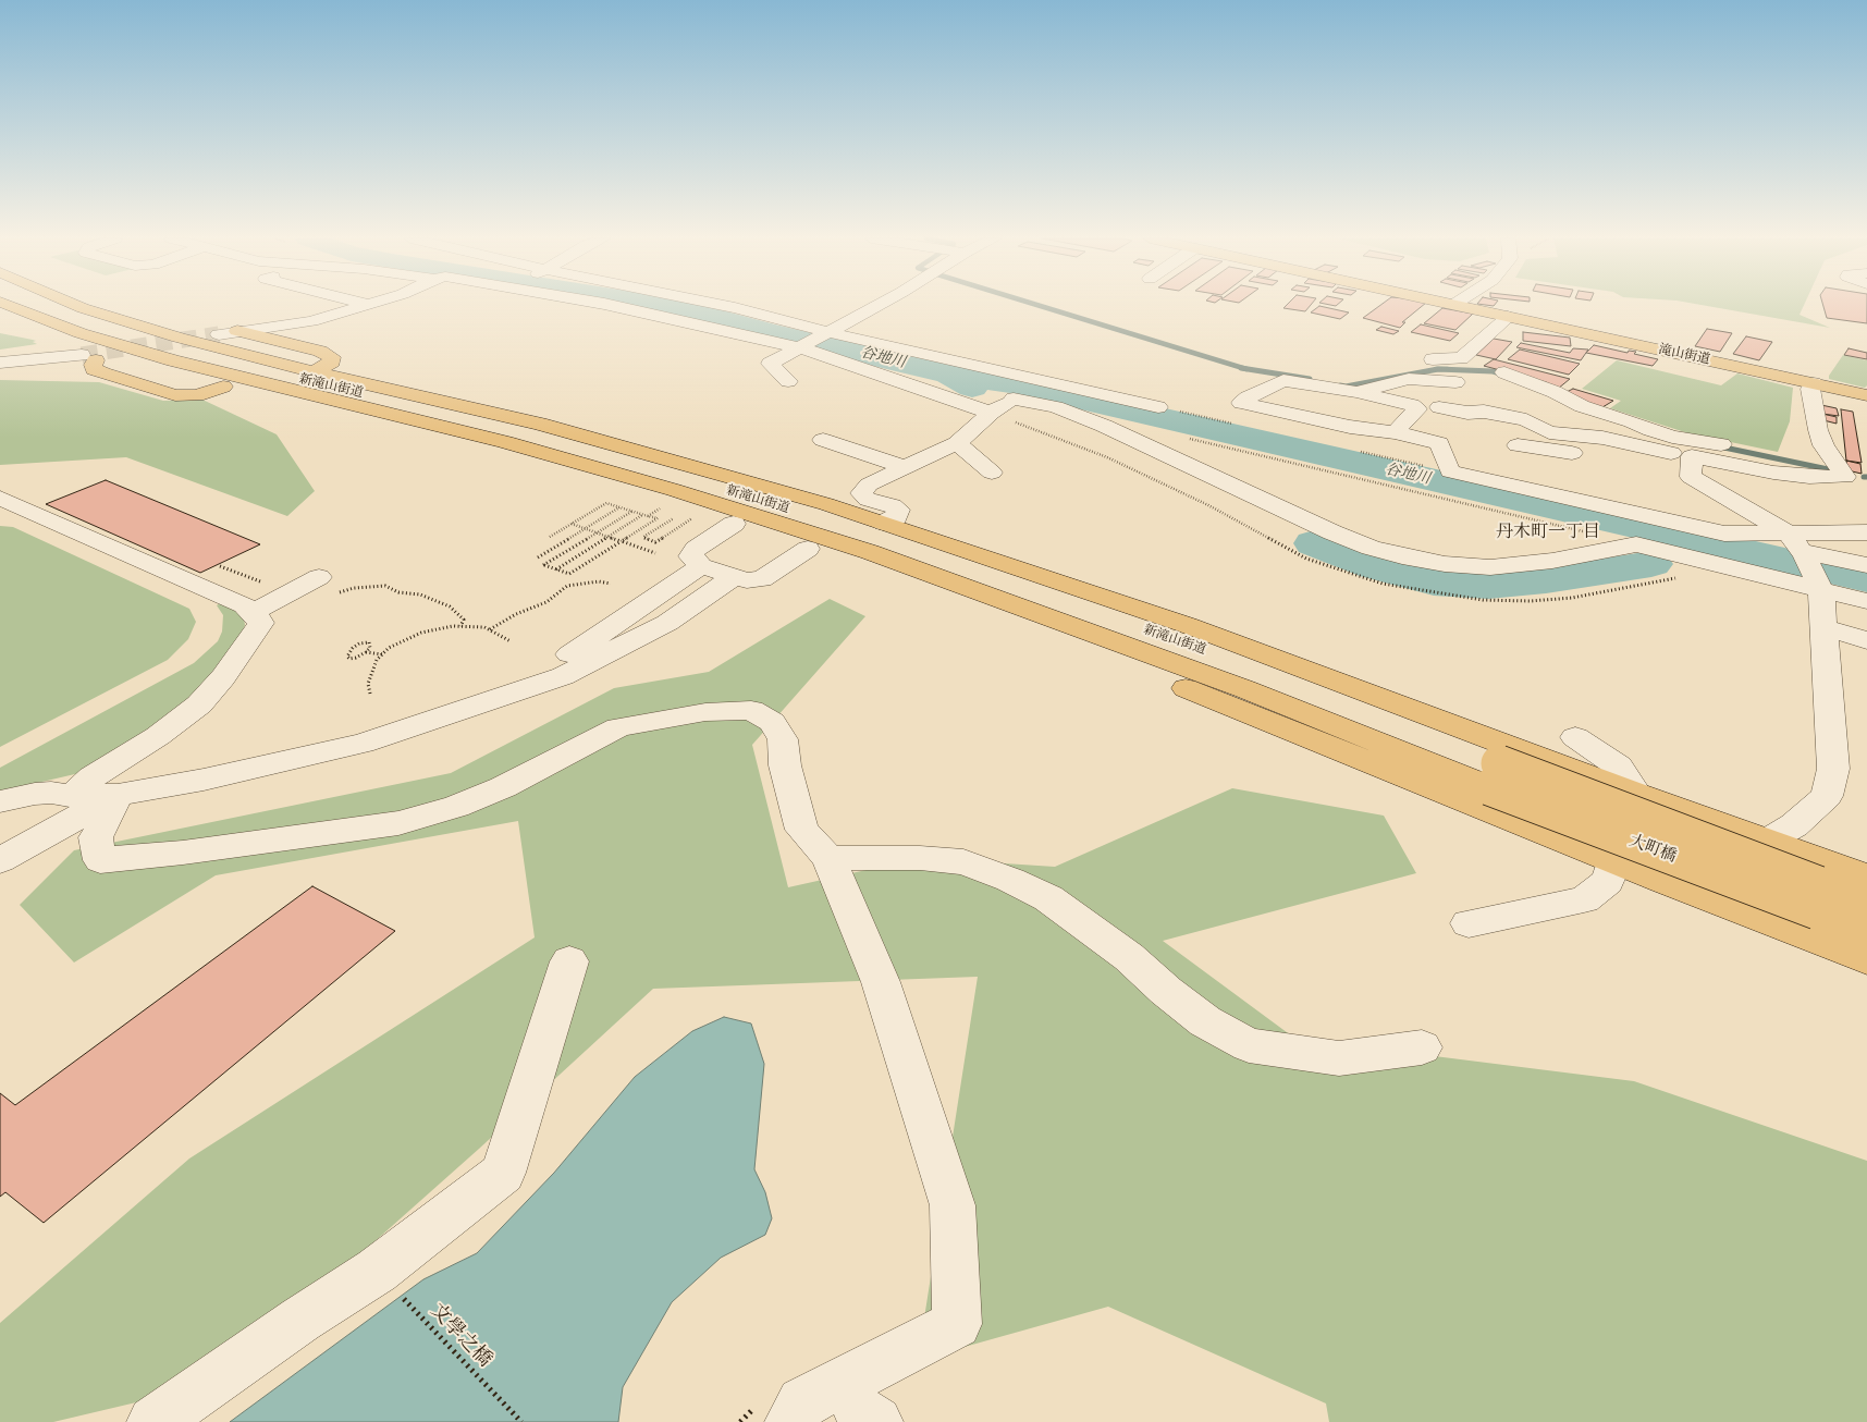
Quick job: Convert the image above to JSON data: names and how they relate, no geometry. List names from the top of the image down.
{
  "streets": {
    "main road": ["滝山街道", "新滝山街道", "大町橋"],
    "path": ["文學之橋"]
  },
  "crossings": [
    ["新滝山街道", "大町橋"]
  ],
  "districts": ["丹木町一丁目"],
  "water": ["谷地川"]
}
